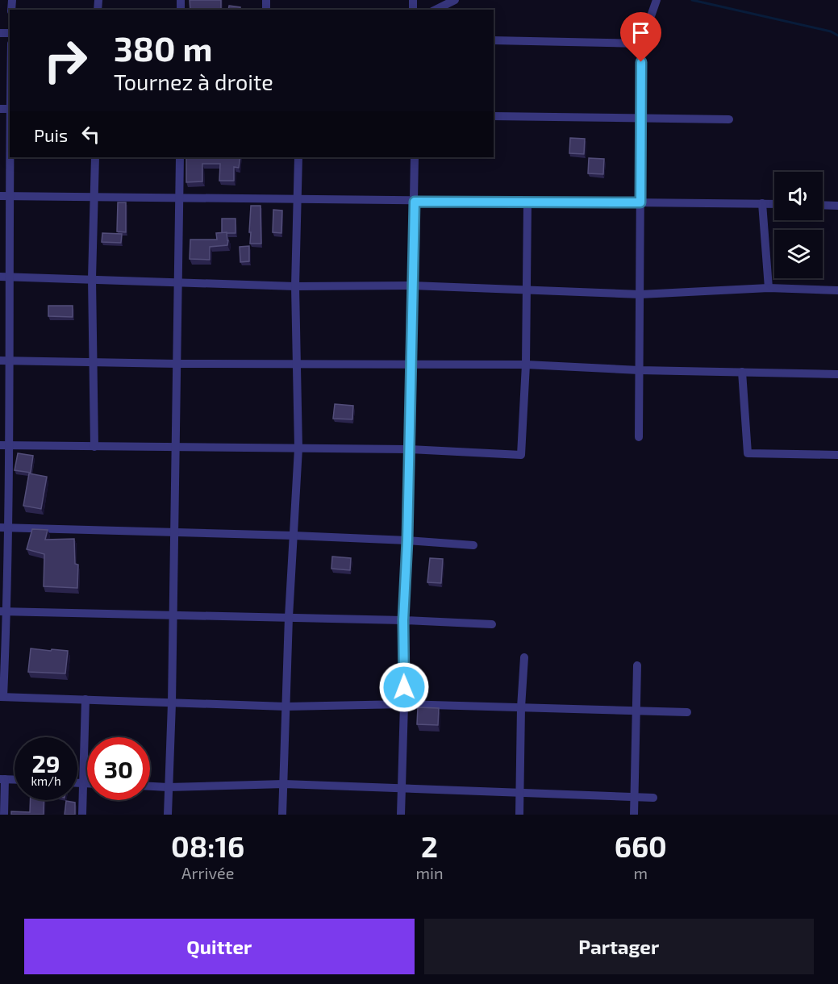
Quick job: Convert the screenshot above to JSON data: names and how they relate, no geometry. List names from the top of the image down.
{
  "page": {
    "turn": ["380 m", "Tournez à droite"],
    "then": "Puis",
    "speed": "29 km/h",
    "limit": "30",
    "eta": [
      "08:16",
      "Arrivée",
      "2",
      "min",
      "660",
      "m"
    ],
    "buttons": ["Quitter", "Partager"]
  }
}
